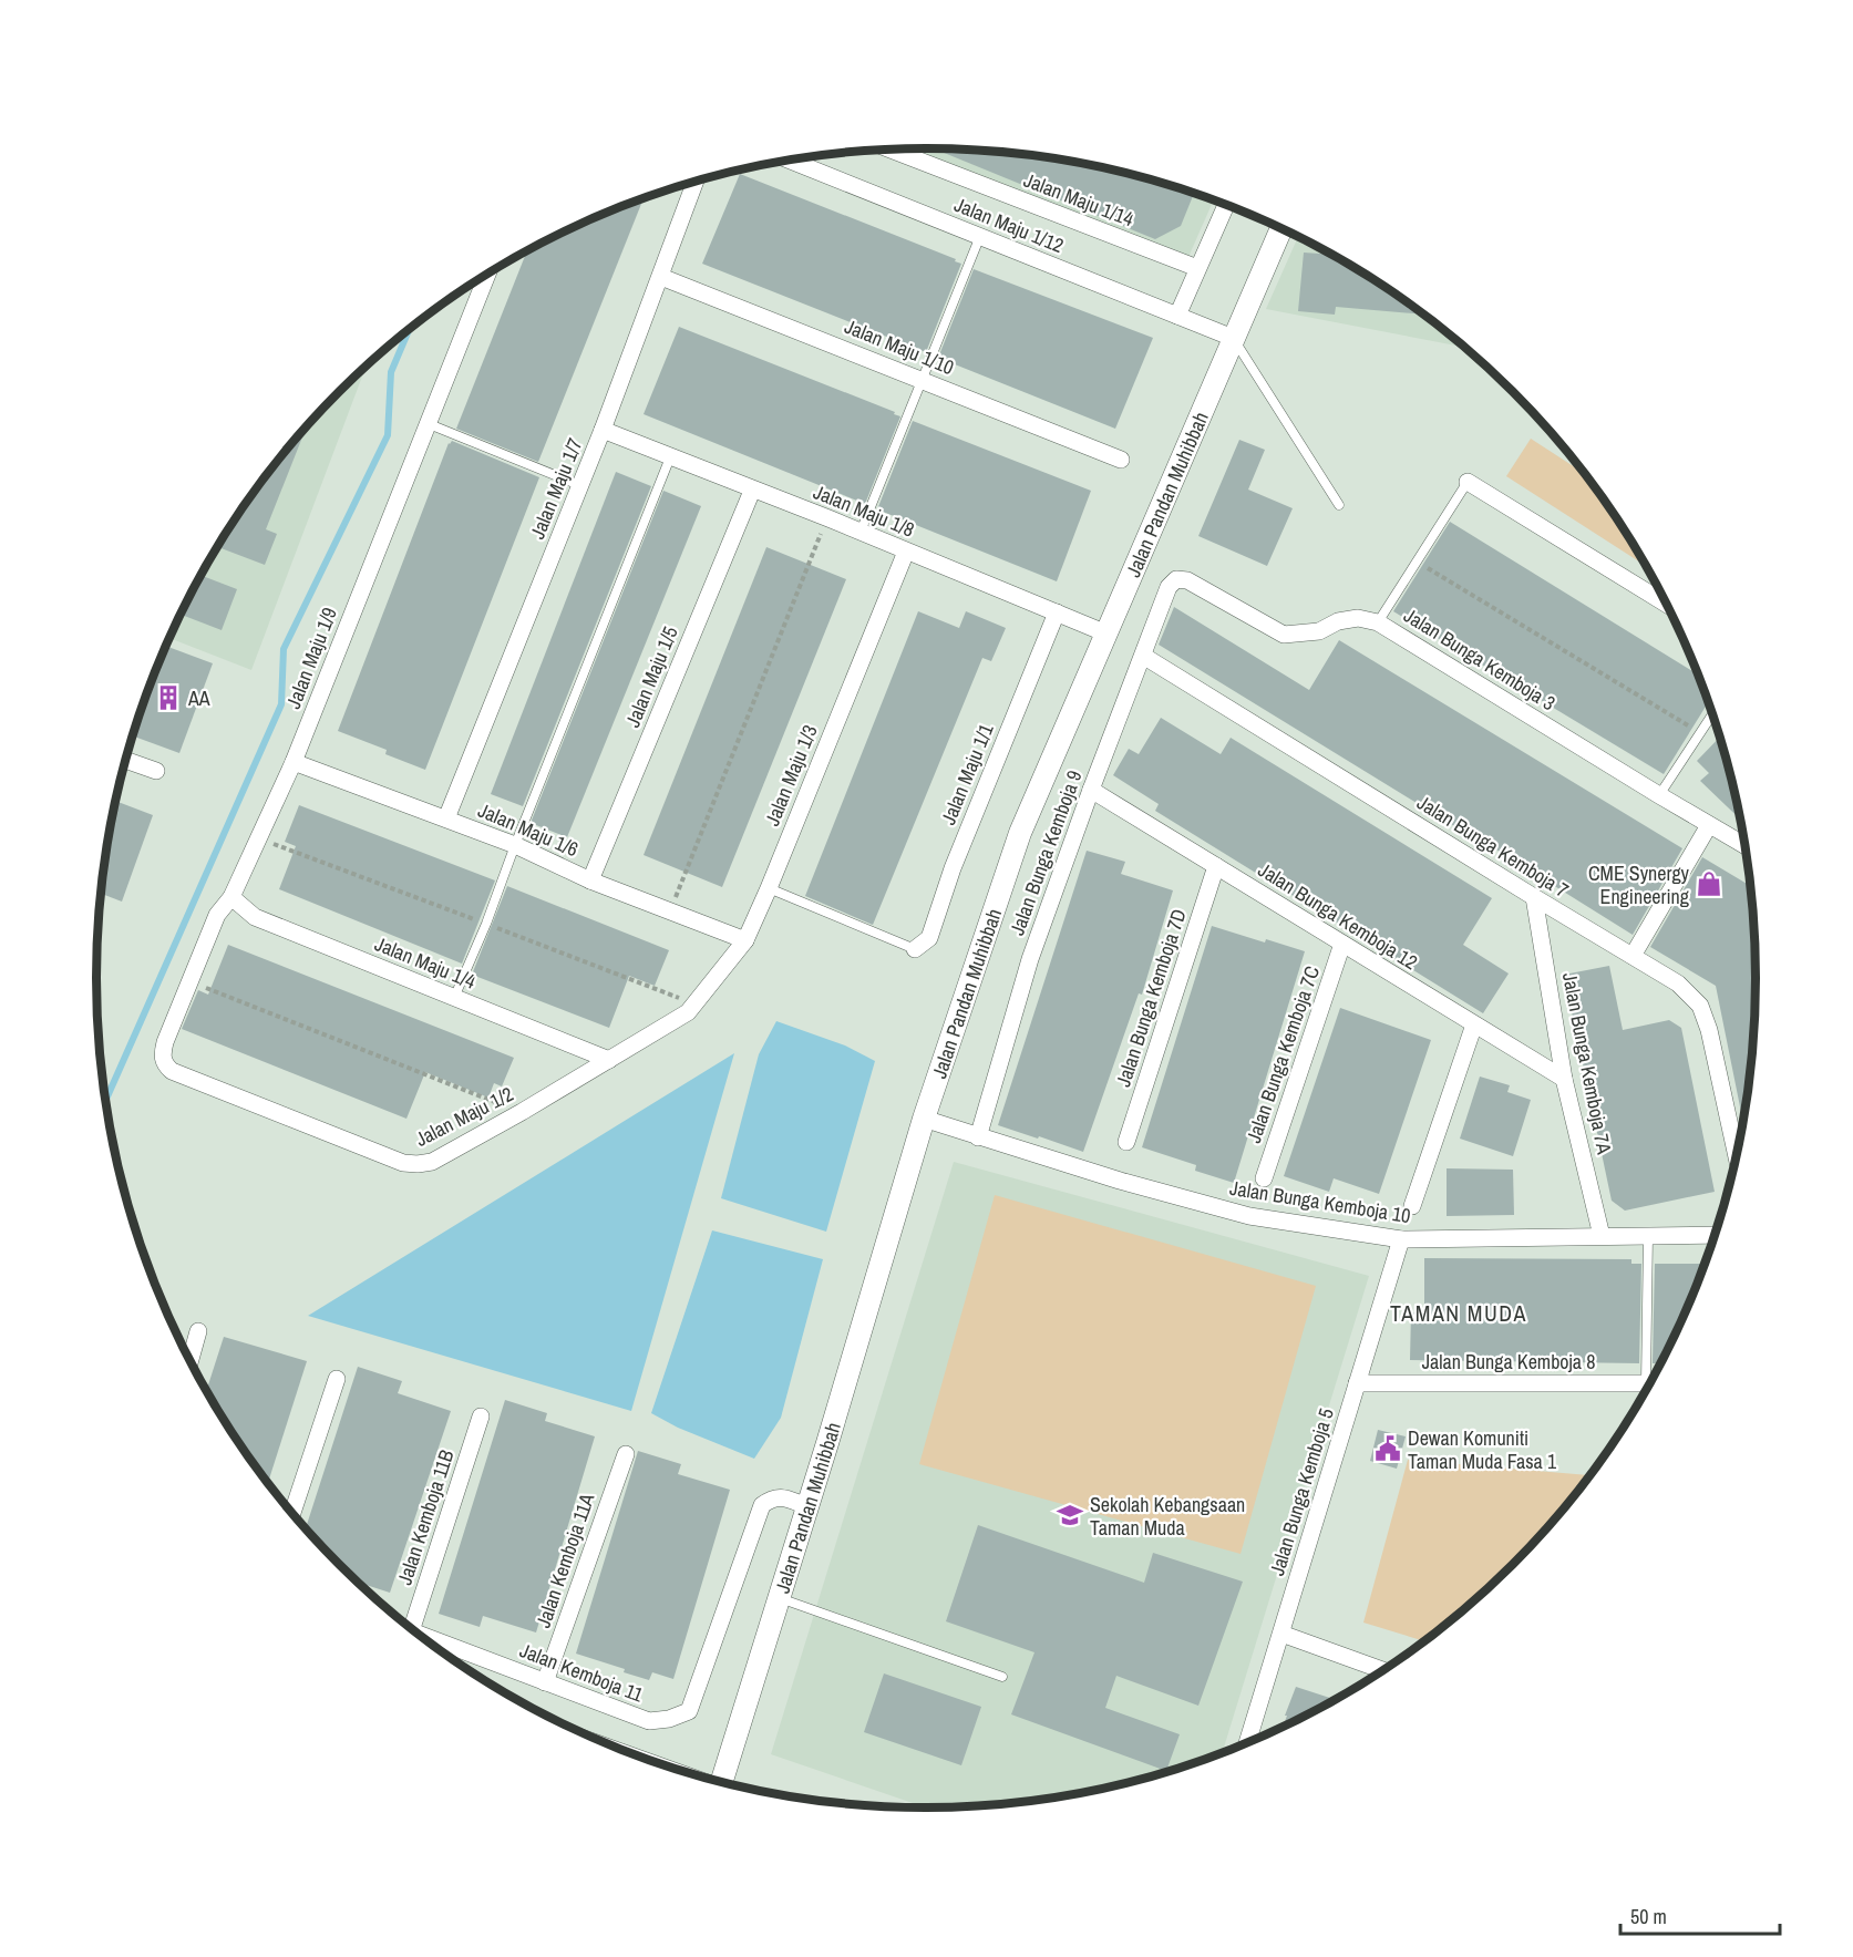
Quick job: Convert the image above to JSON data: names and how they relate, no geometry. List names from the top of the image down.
{
  "streets": {
    "street": [
      "Jalan Maju 1/14",
      "Jalan Maju 1/12",
      "Jalan Maju 1/10",
      "Jalan Maju 1/7",
      "Jalan Pandan Muhibbah",
      "Jalan Maju 1/8",
      "Jalan Maju 1/9",
      "Jalan Bunga Kemboja 3",
      "Jalan Maju 1/5",
      "Jalan Maju 1/1",
      "Jalan Maju 1/3",
      "Jalan Maju 1/6",
      "Jalan Bunga Kemboja 7",
      "Jalan Bunga Kemboja 9",
      "Jalan Bunga Kemboja 12",
      "Jalan Maju 1/4",
      "Jalan Bunga Kemboja 7D",
      "Jalan Bunga Kemboja 7C",
      "Jalan Bunga Kemboja 7A",
      "Jalan Maju 1/2",
      "Jalan Bunga Kemboja 10",
      "Jalan Bunga Kemboja 8",
      "Jalan Bunga Kemboja 5",
      "Jalan Kemboja 11B",
      "Jalan Kemboja 11A",
      "Jalan Kemboja 11"
    ]
  },
  "crossings": [
    ["Jalan Maju 1/12", "Jalan Pandan Muhibbah"],
    ["Jalan Maju 1/10", "Jalan Maju 1/7"],
    ["Jalan Maju 1/7", "Jalan Maju 1/8"],
    ["Jalan Maju 1/7", "Jalan Maju 1/6"],
    ["Jalan Pandan Muhibbah", "Jalan Maju 1/8"],
    ["Jalan Pandan Muhibbah", "Jalan Bunga Kemboja 10"],
    ["Jalan Pandan Muhibbah", "Jalan Kemboja 11"],
    ["Jalan Maju 1/8", "Jalan Maju 1/5"],
    ["Jalan Maju 1/8", "Jalan Maju 1/1"],
    ["Jalan Maju 1/8", "Jalan Maju 1/3"],
    ["Jalan Maju 1/9", "Jalan Maju 1/6"],
    ["Jalan Maju 1/9", "Jalan Maju 1/4"],
    ["Jalan Maju 1/9", "Jalan Maju 1/2"],
    ["Jalan Bunga Kemboja 3", "Jalan Bunga Kemboja 9"],
    ["Jalan Maju 1/5", "Jalan Maju 1/6"],
    ["Jalan Maju 1/3", "Jalan Maju 1/6"],
    ["Jalan Maju 1/3", "Jalan Maju 1/2"],
    ["Jalan Bunga Kemboja 7", "Jalan Bunga Kemboja 9"],
    ["Jalan Bunga Kemboja 7", "Jalan Bunga Kemboja 7A"],
    ["Jalan Bunga Kemboja 9", "Jalan Bunga Kemboja 12"],
    ["Jalan Bunga Kemboja 9", "Jalan Bunga Kemboja 10"],
    ["Jalan Bunga Kemboja 12", "Jalan Bunga Kemboja 7D"],
    ["Jalan Bunga Kemboja 12", "Jalan Bunga Kemboja 7C"],
    ["Jalan Bunga Kemboja 12", "Jalan Bunga Kemboja 7A"],
    ["Jalan Maju 1/4", "Jalan Maju 1/2"],
    ["Jalan Bunga Kemboja 7A", "Jalan Bunga Kemboja 10"],
    ["Jalan Bunga Kemboja 10", "Jalan Bunga Kemboja 5"],
    ["Jalan Bunga Kemboja 8", "Jalan Bunga Kemboja 5"],
    ["Jalan Kemboja 11A", "Jalan Kemboja 11"]
  ],
  "districts": ["TAMAN MUDA"],
  "places": {
    "building": ["AA"],
    "shop": ["CME Synergy Engineering"],
    "public building": ["Dewan Komuniti Taman Muda Fasa 1"],
    "school or university": ["Sekolah Kebangsaan Taman Muda"]
  },
  "scale_bar": "50 m"
}
